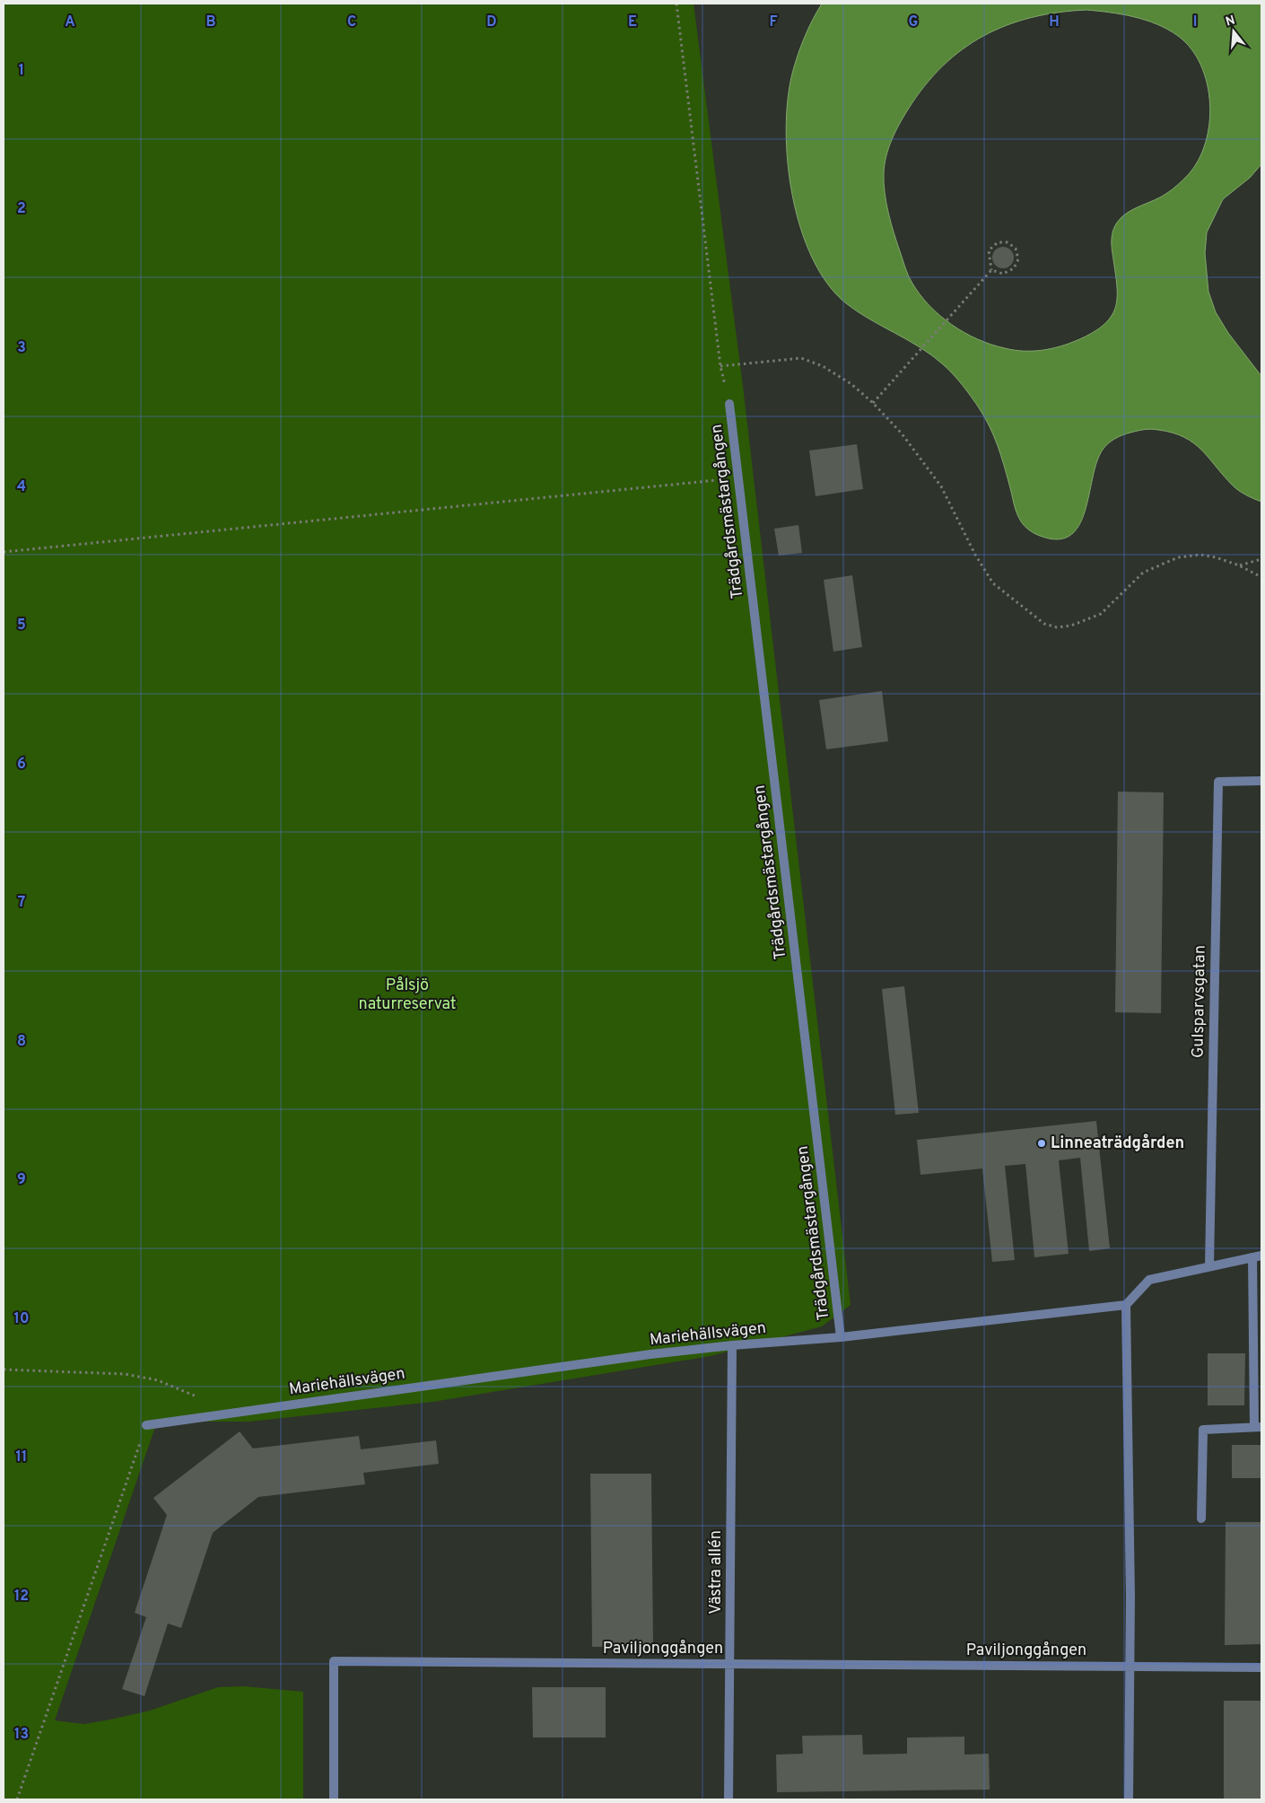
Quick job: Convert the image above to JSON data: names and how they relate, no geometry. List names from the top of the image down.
{
  "streets": {
    "street": [
      "Trädgårdsmästargången",
      "Gulsparvsgatan",
      "Mariehällsvägen",
      "Västra allén",
      "Paviljonggången"
    ]
  },
  "crossings": [
    ["Trädgårdsmästargången", "Mariehällsvägen"],
    ["Mariehällsvägen", "Västra allén"],
    ["Västra allén", "Paviljonggången"]
  ],
  "parks": ["Pålsjö naturreservat"],
  "places": ["Linneaträdgården"],
  "north": "top",
  "grid": {
    "columns": [
      "A",
      "B",
      "C",
      "D",
      "E",
      "F",
      "G",
      "H",
      "I"
    ],
    "rows": [
      "1",
      "2",
      "3",
      "4",
      "5",
      "6",
      "7",
      "8",
      "9",
      "10",
      "11",
      "12",
      "13"
    ]
  }
}
